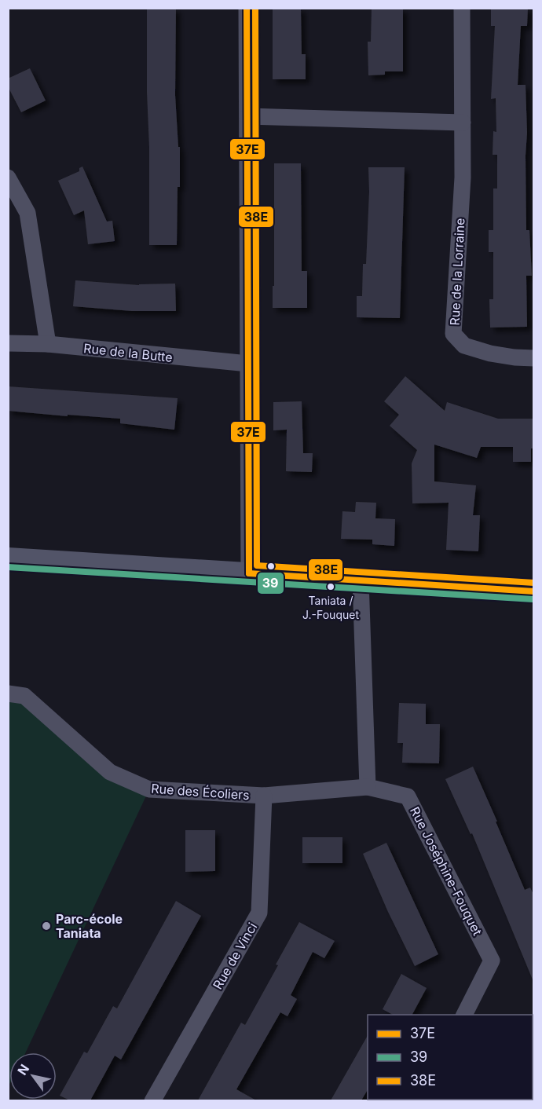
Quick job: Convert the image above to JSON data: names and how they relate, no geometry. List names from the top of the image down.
{
  "streets": {
    "street": [
      "Rue de la Lorraine",
      "Rue de la Butte",
      "Rue des Écoliers",
      "Rue Joséphine-Fouquet",
      "Rue de Vinci"
    ]
  },
  "crossings": [
    ["Rue des Écoliers", "Rue Joséphine-Fouquet"],
    ["Rue des Écoliers", "Rue de Vinci"]
  ],
  "places": ["Taniata / J.-Fouquet", "Parc-école Taniata"],
  "lines": ["transit line 37E", "transit line 38E", "transit line 39"],
  "legend": ["37E", "39", "38E"],
  "north": "top left"
}
